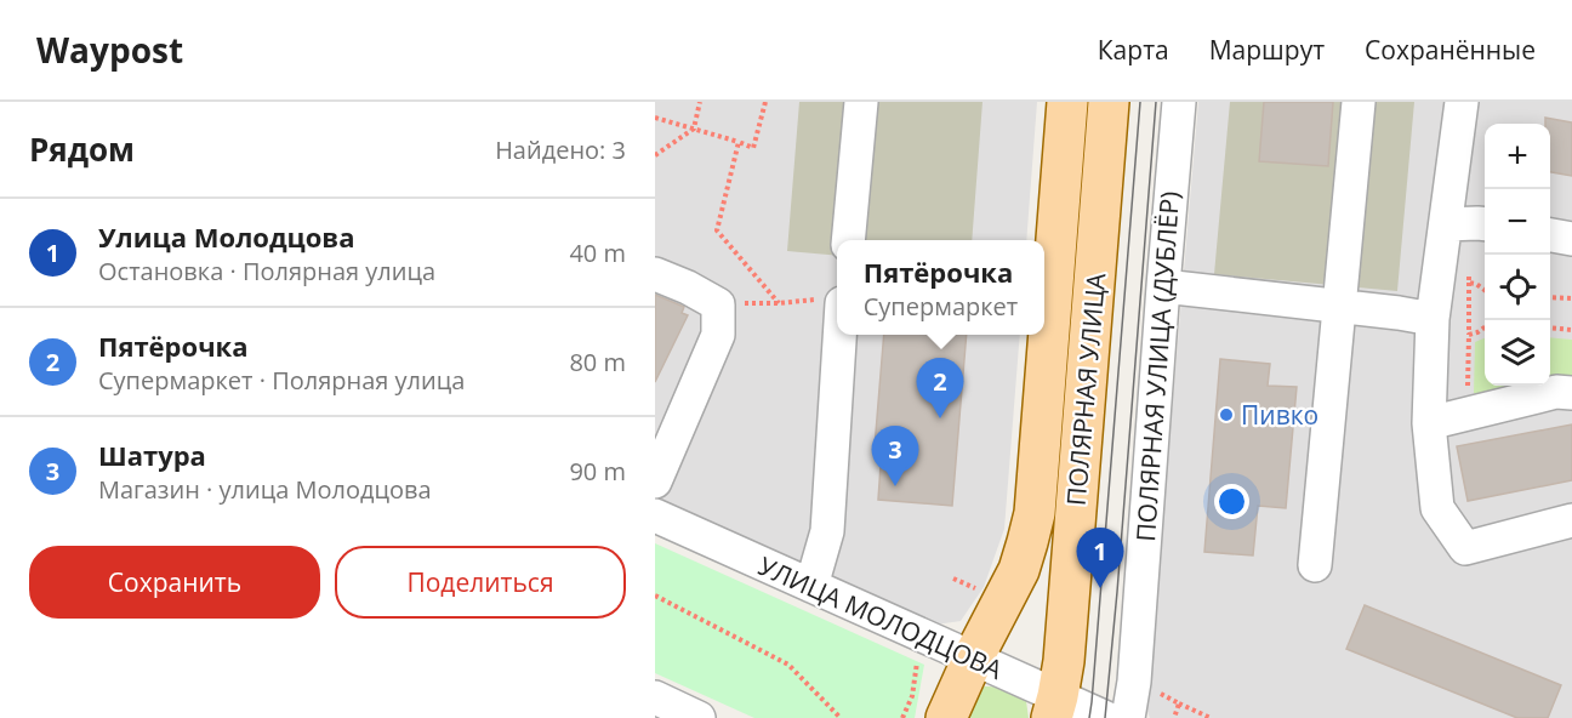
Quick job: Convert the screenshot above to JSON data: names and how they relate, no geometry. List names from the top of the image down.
{
  "streets": {
    "main road": ["ПОЛЯРНАЯ УЛИЦА"],
    "street": ["ПОЛЯРНАЯ УЛИЦА (ДУБЛЁР)", "УЛИЦА МОЛОДЦОВА"]
  },
  "crossings": [
    ["ПОЛЯРНАЯ УЛИЦА", "УЛИЦА МОЛОДЦОВА"]
  ],
  "places": ["Пивко"],
  "page": {
    "header": "Waypost",
    "nav": ["Карта", "Маршрут", "Сохранённые"],
    "heading": ["Рядом", "Найдено: 3"],
    "map_buttons": ["+", "−"],
    "list": [
      {
        "mark": "1",
        "name": "Улица Молодцова",
        "note": "Остановка · Полярная улица",
        "value": "40 m"
      },
      {
        "mark": "2",
        "name": "Пятёрочка",
        "note": "Супермаркет · Полярная улица",
        "value": "80 m"
      },
      {
        "mark": "3",
        "name": "Шатура",
        "note": "Магазин · улица Молодцова",
        "value": "90 m"
      }
    ],
    "popup": ["Пятёрочка", "Супермаркет"],
    "pins": ["2", "3", "1"],
    "buttons": ["Сохранить", "Поделиться"]
  }
}
